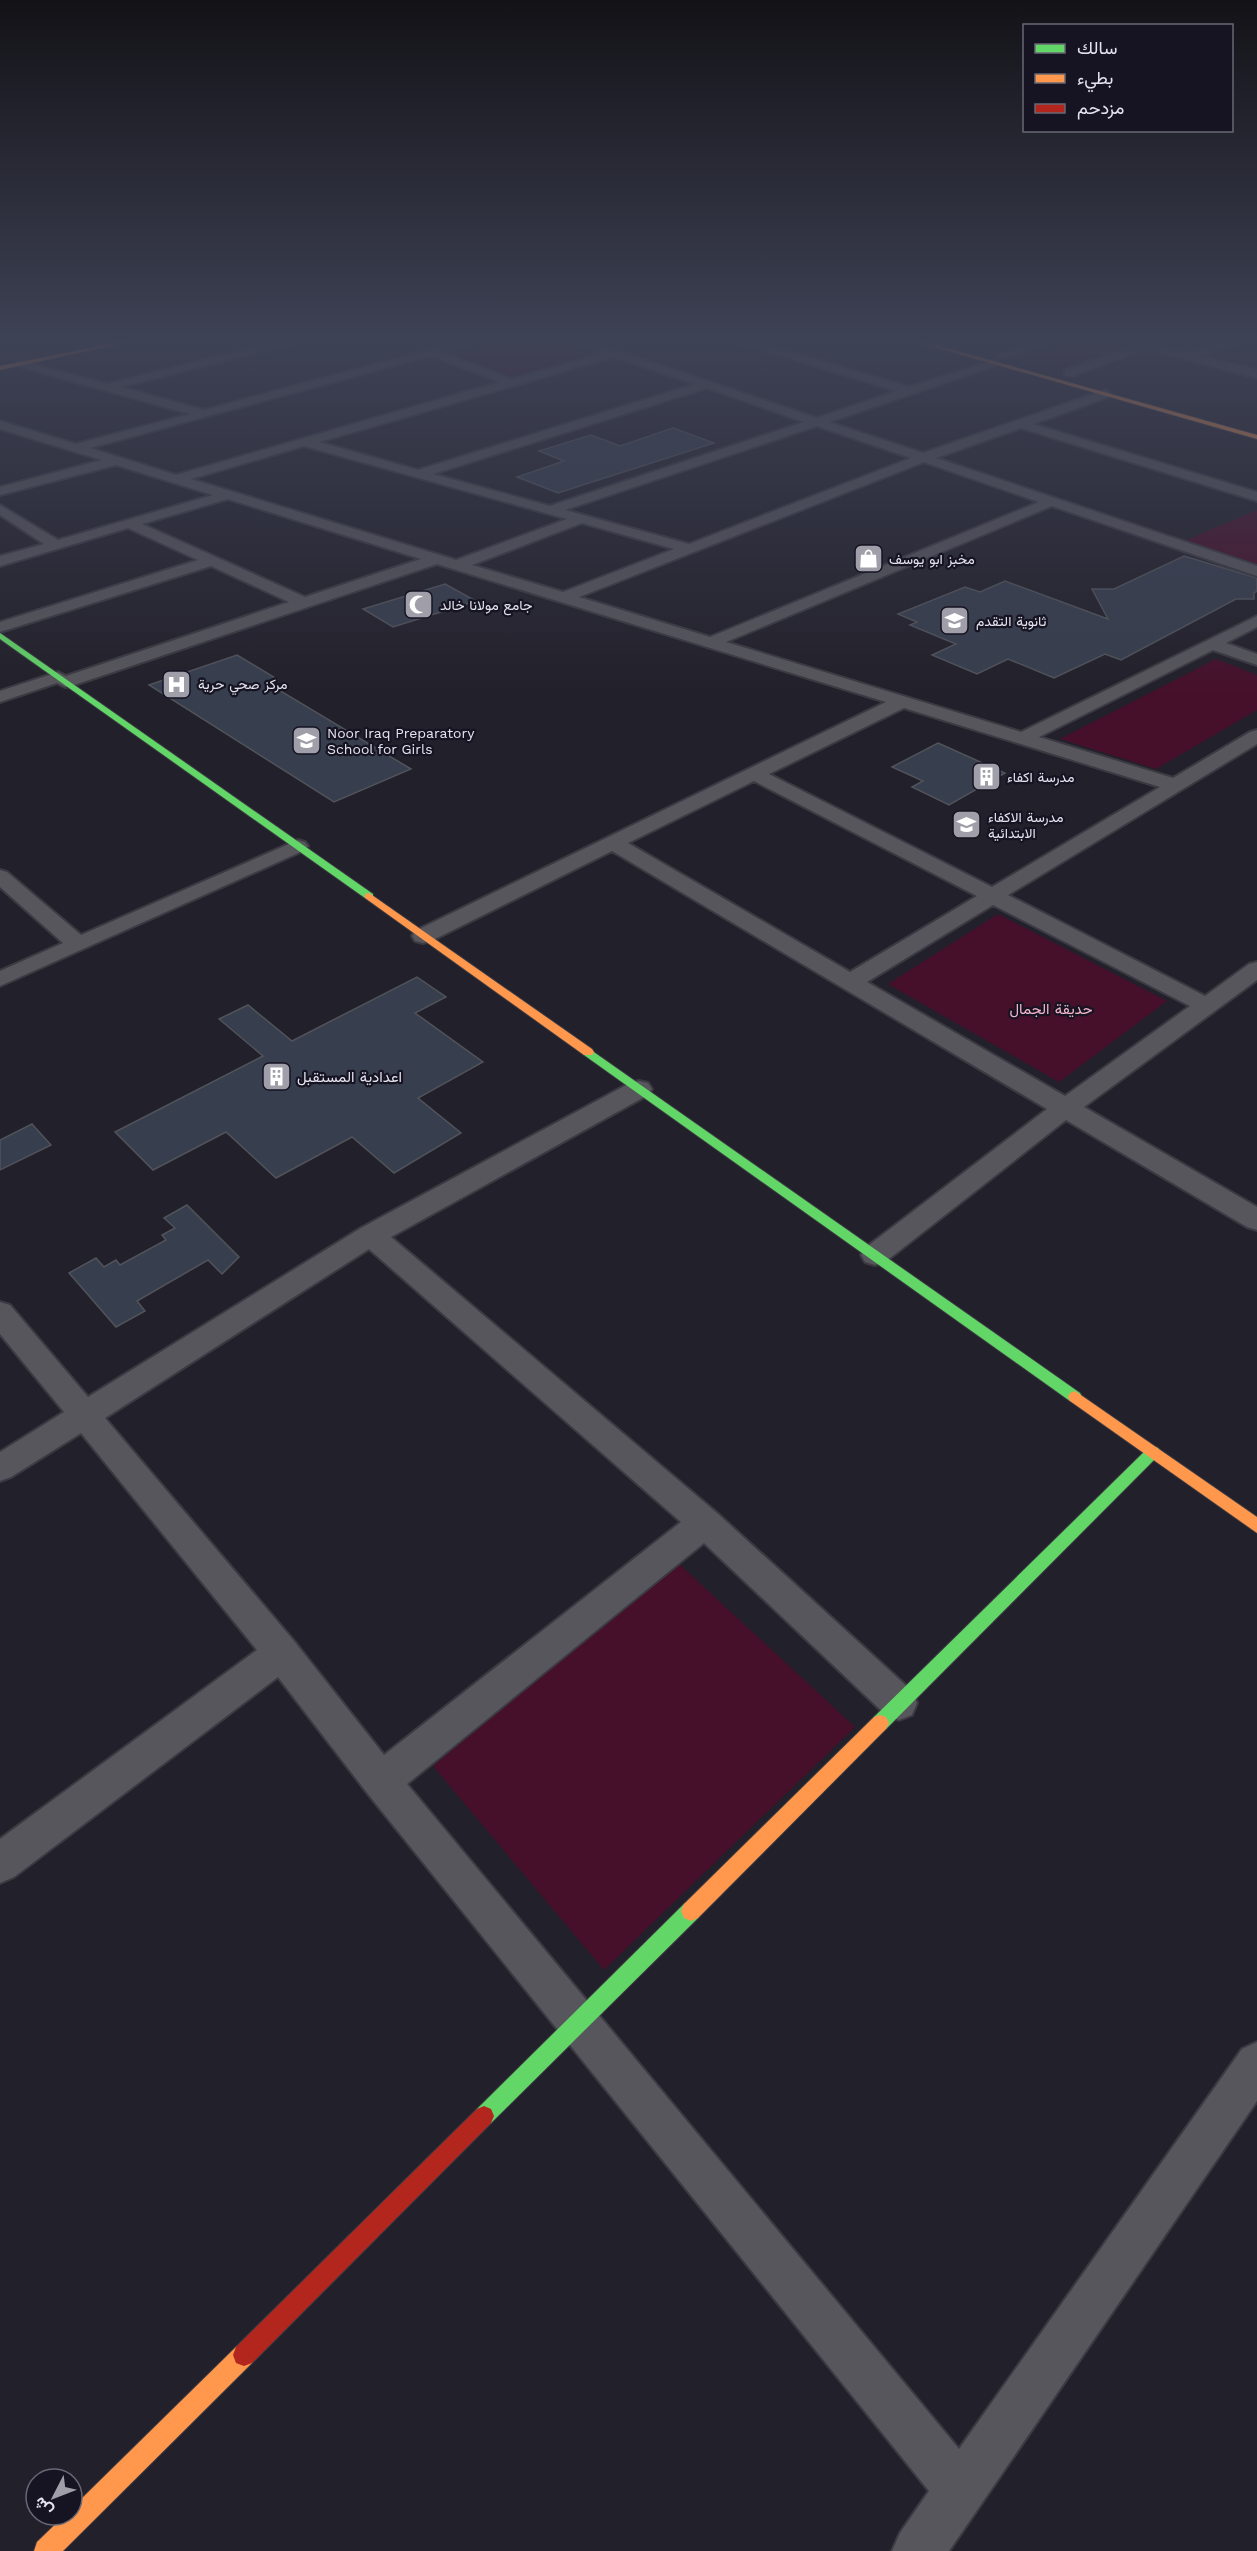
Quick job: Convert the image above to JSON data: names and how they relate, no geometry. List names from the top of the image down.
{
  "parks": ["حديقة الجمال"],
  "places": {
    "shop": ["مخبز ابو يوسف"],
    "mosque": ["جامع مولانا خالد"],
    "school or university": ["ثانوية التقدم", "Noor Iraq Preparatory School for Girls", "مدرسة الاكفاء الابتدائية"],
    "hospital": ["مركز صحي حرية"],
    "building": ["مدرسة اكفاء", "اعدادية المستقبل"]
  },
  "legend": ["سالك", "بطيء", "مزدحم"],
  "north": "bottom left"
}
